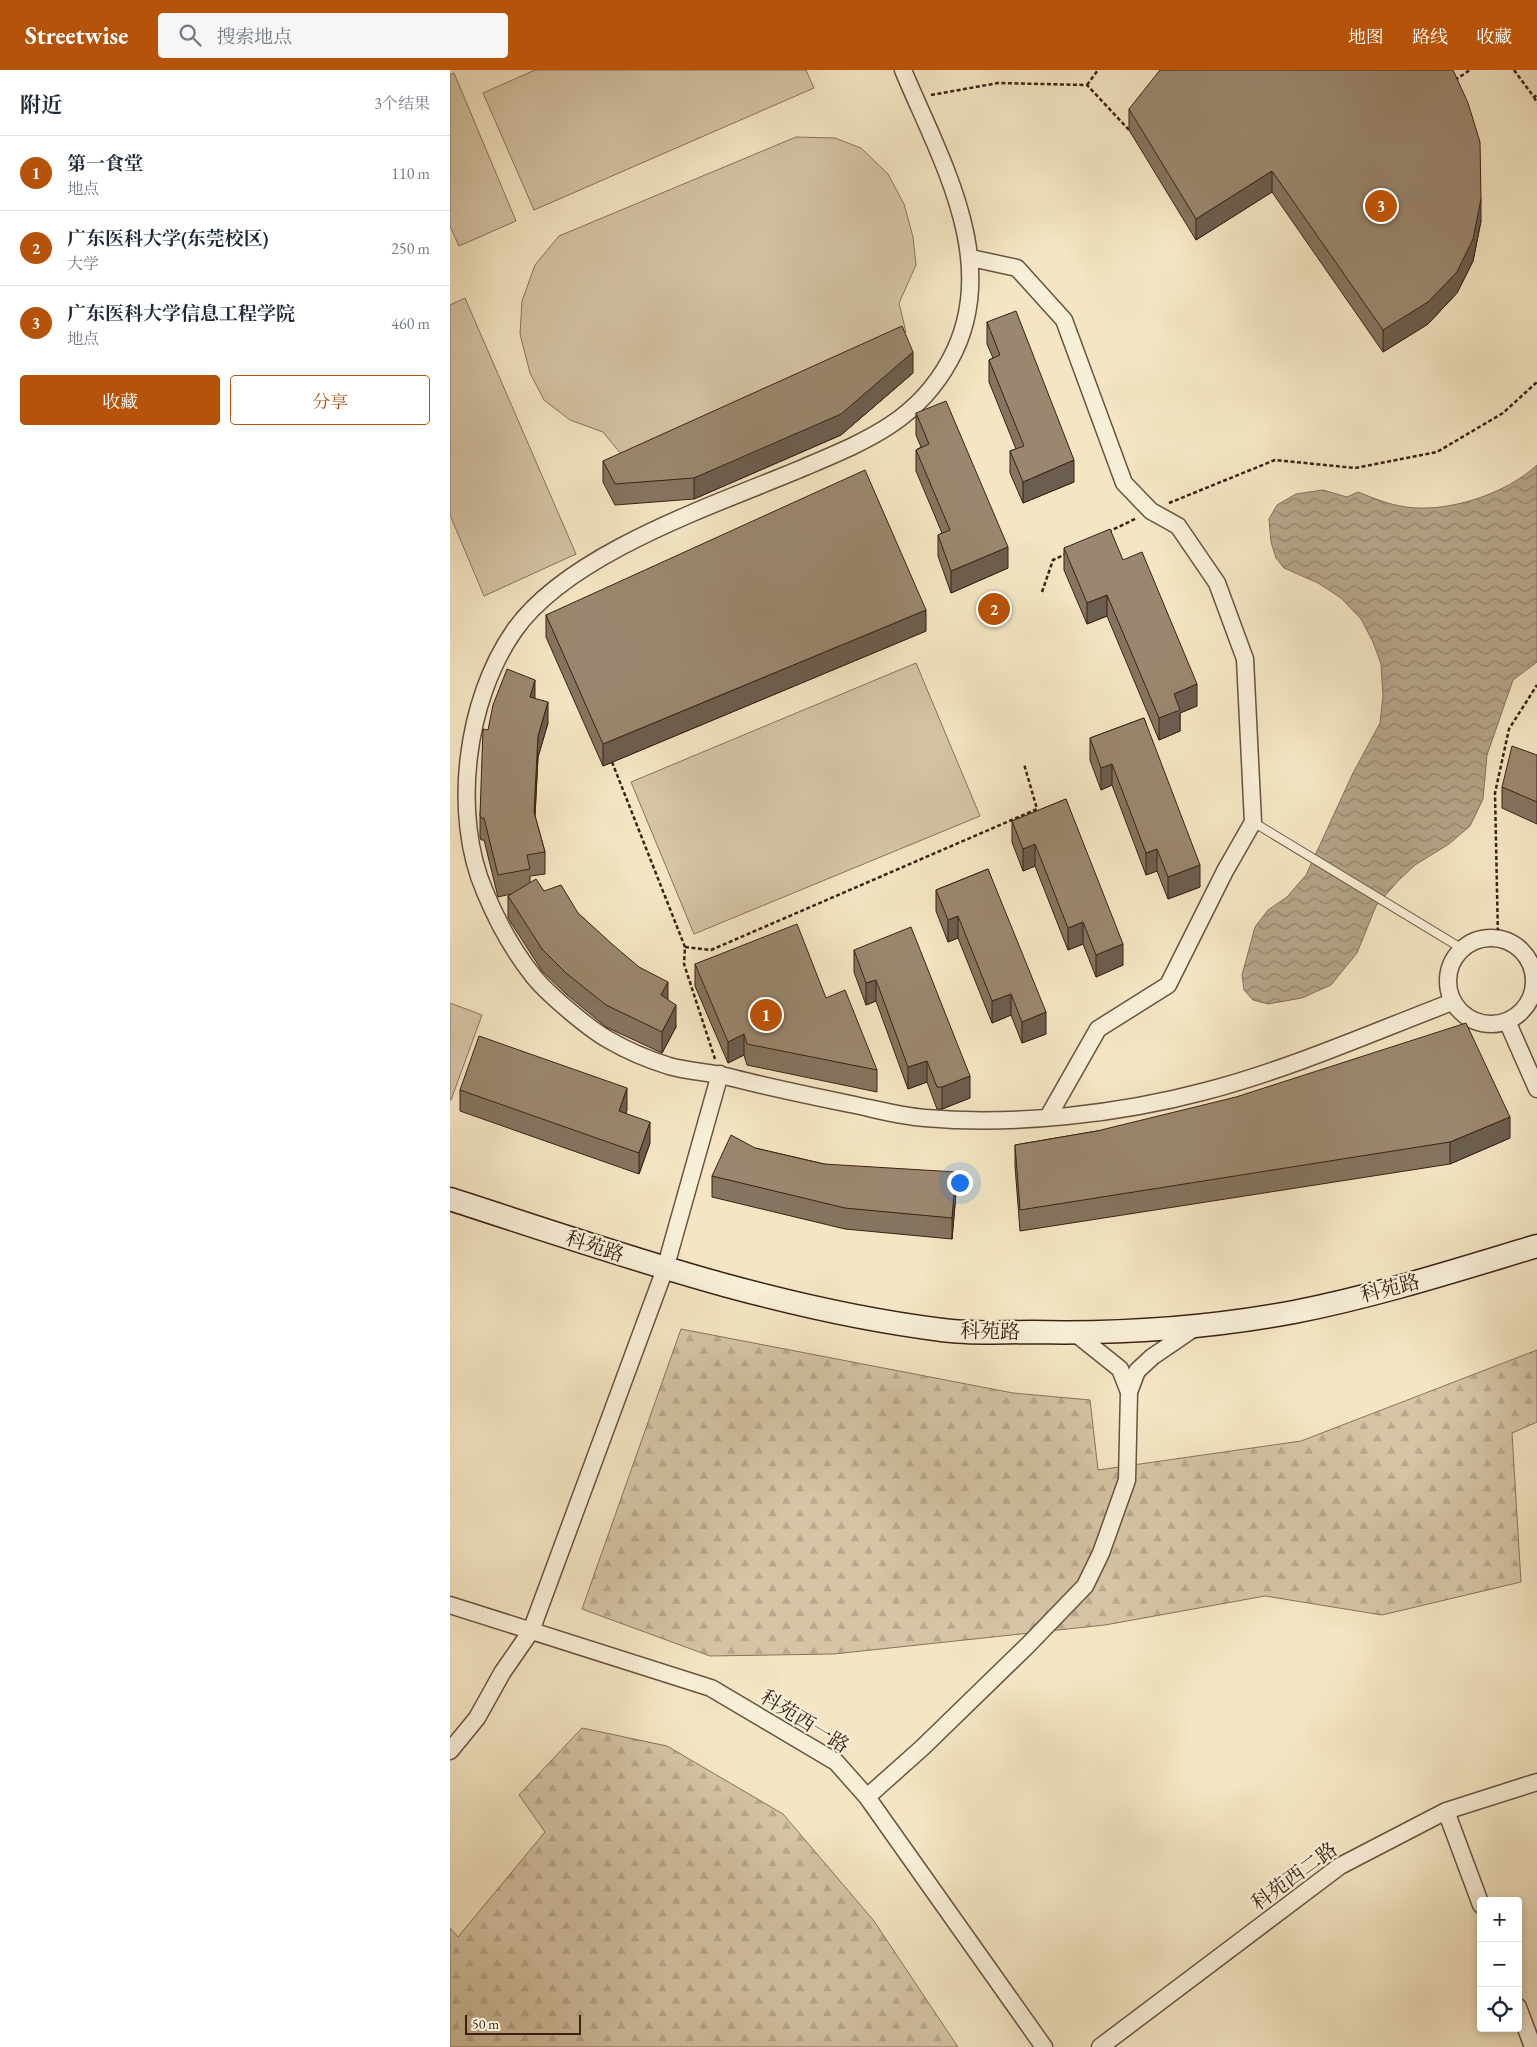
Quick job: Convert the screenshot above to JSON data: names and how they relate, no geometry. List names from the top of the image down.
{
  "streets": {
    "street": ["科苑路", "科苑西一路", "科苑西二路"]
  },
  "scale_bar": "50 m",
  "page": {
    "header": "Streetwise",
    "search": "搜索地点",
    "nav": ["地图", "路线", "收藏"],
    "heading": ["附近", "3个结果"],
    "list": [
      {
        "mark": "1",
        "name": "第一食堂",
        "note": "地点",
        "value": "110 m"
      },
      {
        "mark": "2",
        "name": "广东医科大学(东莞校区)",
        "note": "大学",
        "value": "250 m"
      },
      {
        "mark": "3",
        "name": "广东医科大学信息工程学院",
        "note": "地点",
        "value": "460 m"
      }
    ],
    "pins": ["3", "2", "1"],
    "buttons": ["收藏", "分享"],
    "map_buttons": ["+", "−"],
    "scale": "50 m"
  }
}
